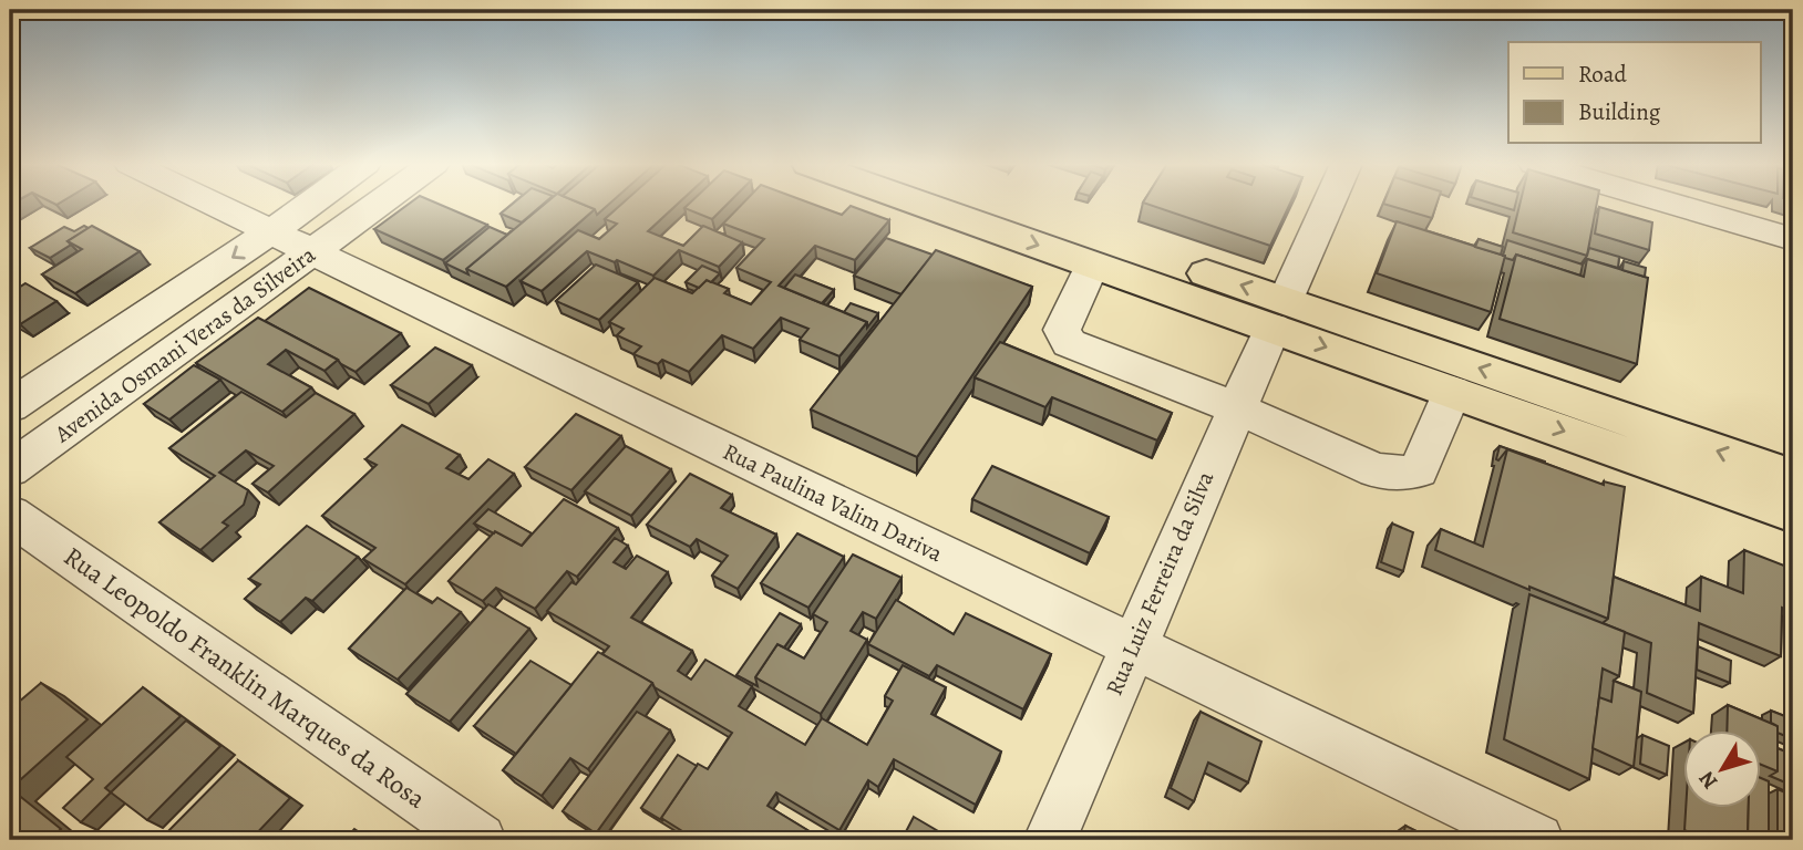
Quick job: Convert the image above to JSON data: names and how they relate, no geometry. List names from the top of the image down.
{
  "streets": {
    "street": [
      "Avenida Osmani Veras da Silveira",
      "Rua Paulina Valim Dariva",
      "Rua Luiz Ferreira da Silva",
      "Rua Leopoldo Franklin Marques da Rosa"
    ]
  },
  "crossings": [
    ["Avenida Osmani Veras da Silveira", "Rua Paulina Valim Dariva"],
    ["Rua Paulina Valim Dariva", "Rua Luiz Ferreira da Silva"]
  ],
  "legend": ["Road", "Building"],
  "north": "bottom left"
}
